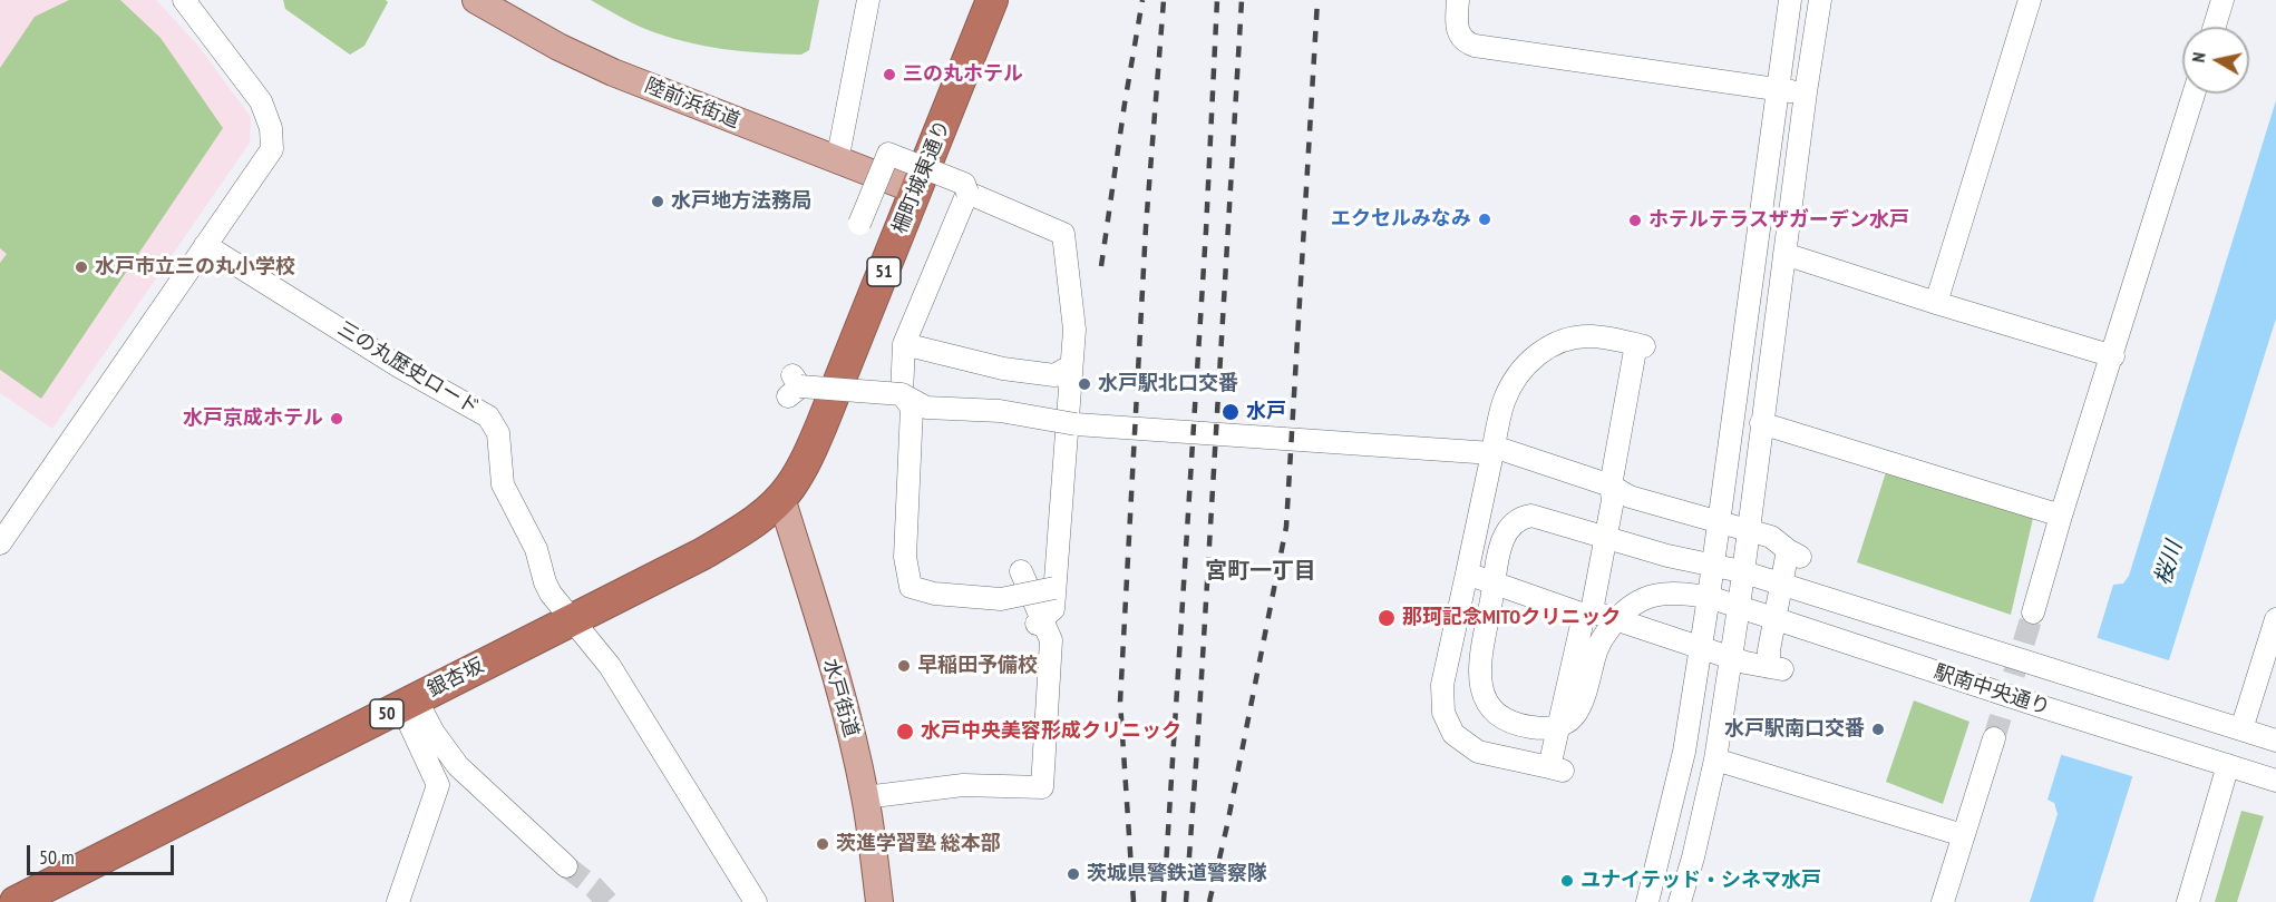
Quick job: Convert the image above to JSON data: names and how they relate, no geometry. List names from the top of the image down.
{
  "streets": {
    "highway": [
      "柵町城東通り",
      "51",
      "銀杏坂",
      "50"
    ],
    "main road": ["陸前浜街道", "水戸街道"],
    "street": ["三の丸歴史ロード", "駅南中央通り"]
  },
  "crossings": [
    ["陸前浜街道", "柵町城東通り"],
    ["柵町城東通り", "銀杏坂"],
    ["柵町城東通り", "水戸街道"],
    ["三の丸歴史ロード", "銀杏坂"],
    ["銀杏坂", "水戸街道"]
  ],
  "districts": ["宮町一丁目"],
  "water": ["桜川"],
  "places": [
    "三の丸ホテル",
    "水戸地方法務局",
    "エクセルみなみ",
    "ホテルテラスザガーデン水戸",
    "水戸市立三の丸小学校",
    "水戸駅北口交番",
    "水戸",
    "水戸京成ホテル",
    "那珂記念MITOクリニック",
    "早稲田予備校",
    "水戸駅南口交番",
    "水戸中央美容形成クリニック",
    "茨進学習塾 総本部",
    "茨城県警鉄道警察隊",
    "ユナイテッド・シネマ水戸"
  ],
  "scale_bar": "50 m",
  "north": "left"
}
